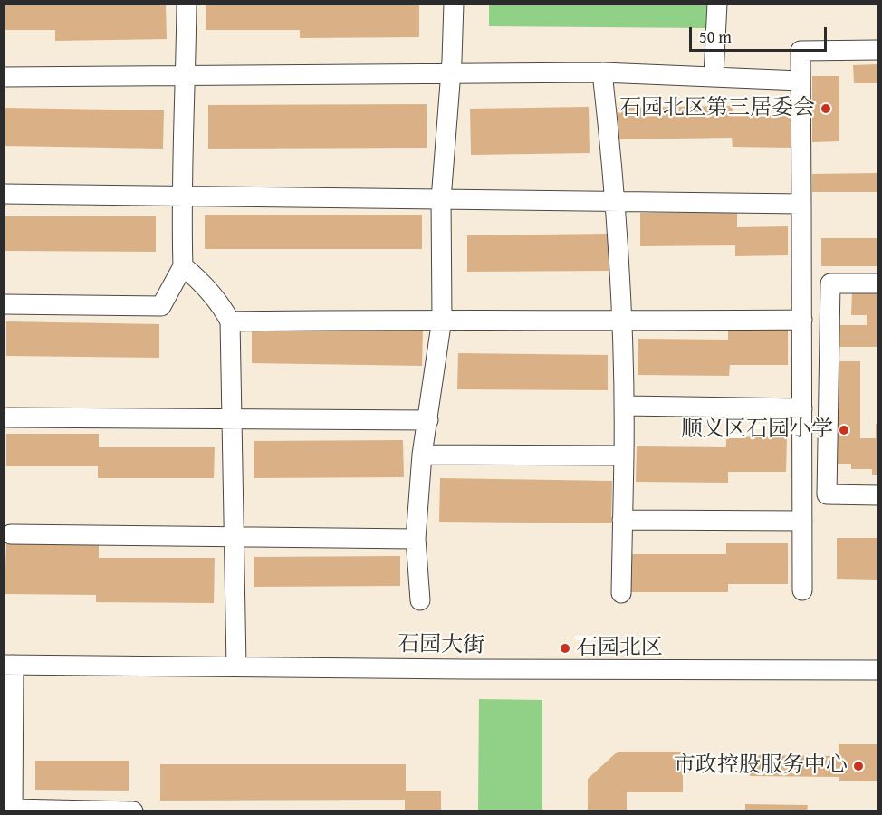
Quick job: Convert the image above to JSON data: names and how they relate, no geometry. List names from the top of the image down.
{
  "streets": {
    "street": ["石园大街"]
  },
  "places": [
    "石园北区第三居委会",
    "顺义区石园小学",
    "石园北区",
    "市政控股服务中心"
  ],
  "scale_bar": "50 m"
}
